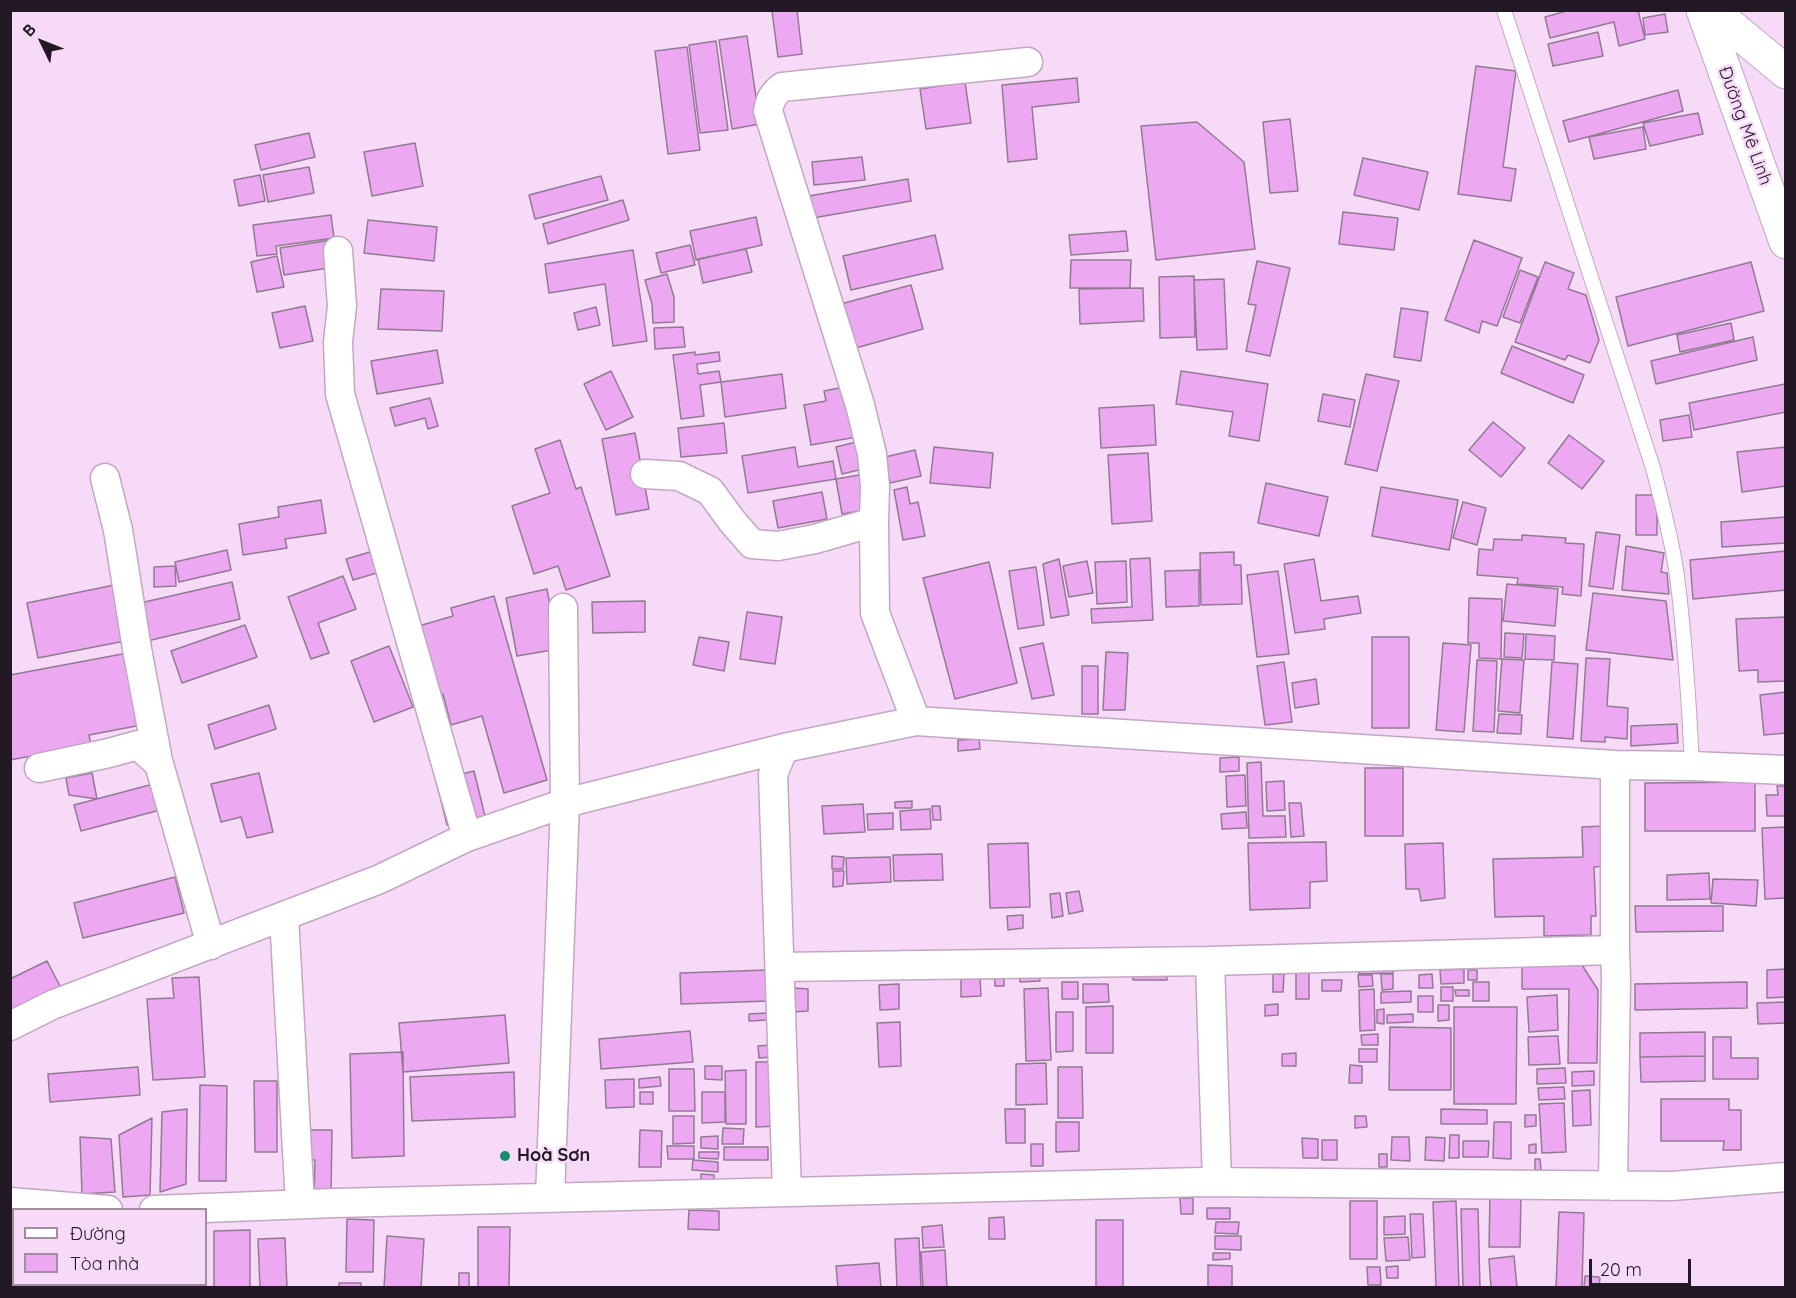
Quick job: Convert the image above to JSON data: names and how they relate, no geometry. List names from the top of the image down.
{
  "streets": {
    "main road": ["Đường Mê Linh"]
  },
  "places": ["Hoà Sơn"],
  "legend": ["Đường", "Tòa nhà"],
  "scale_bar": "20 m",
  "north": "top left"
}
